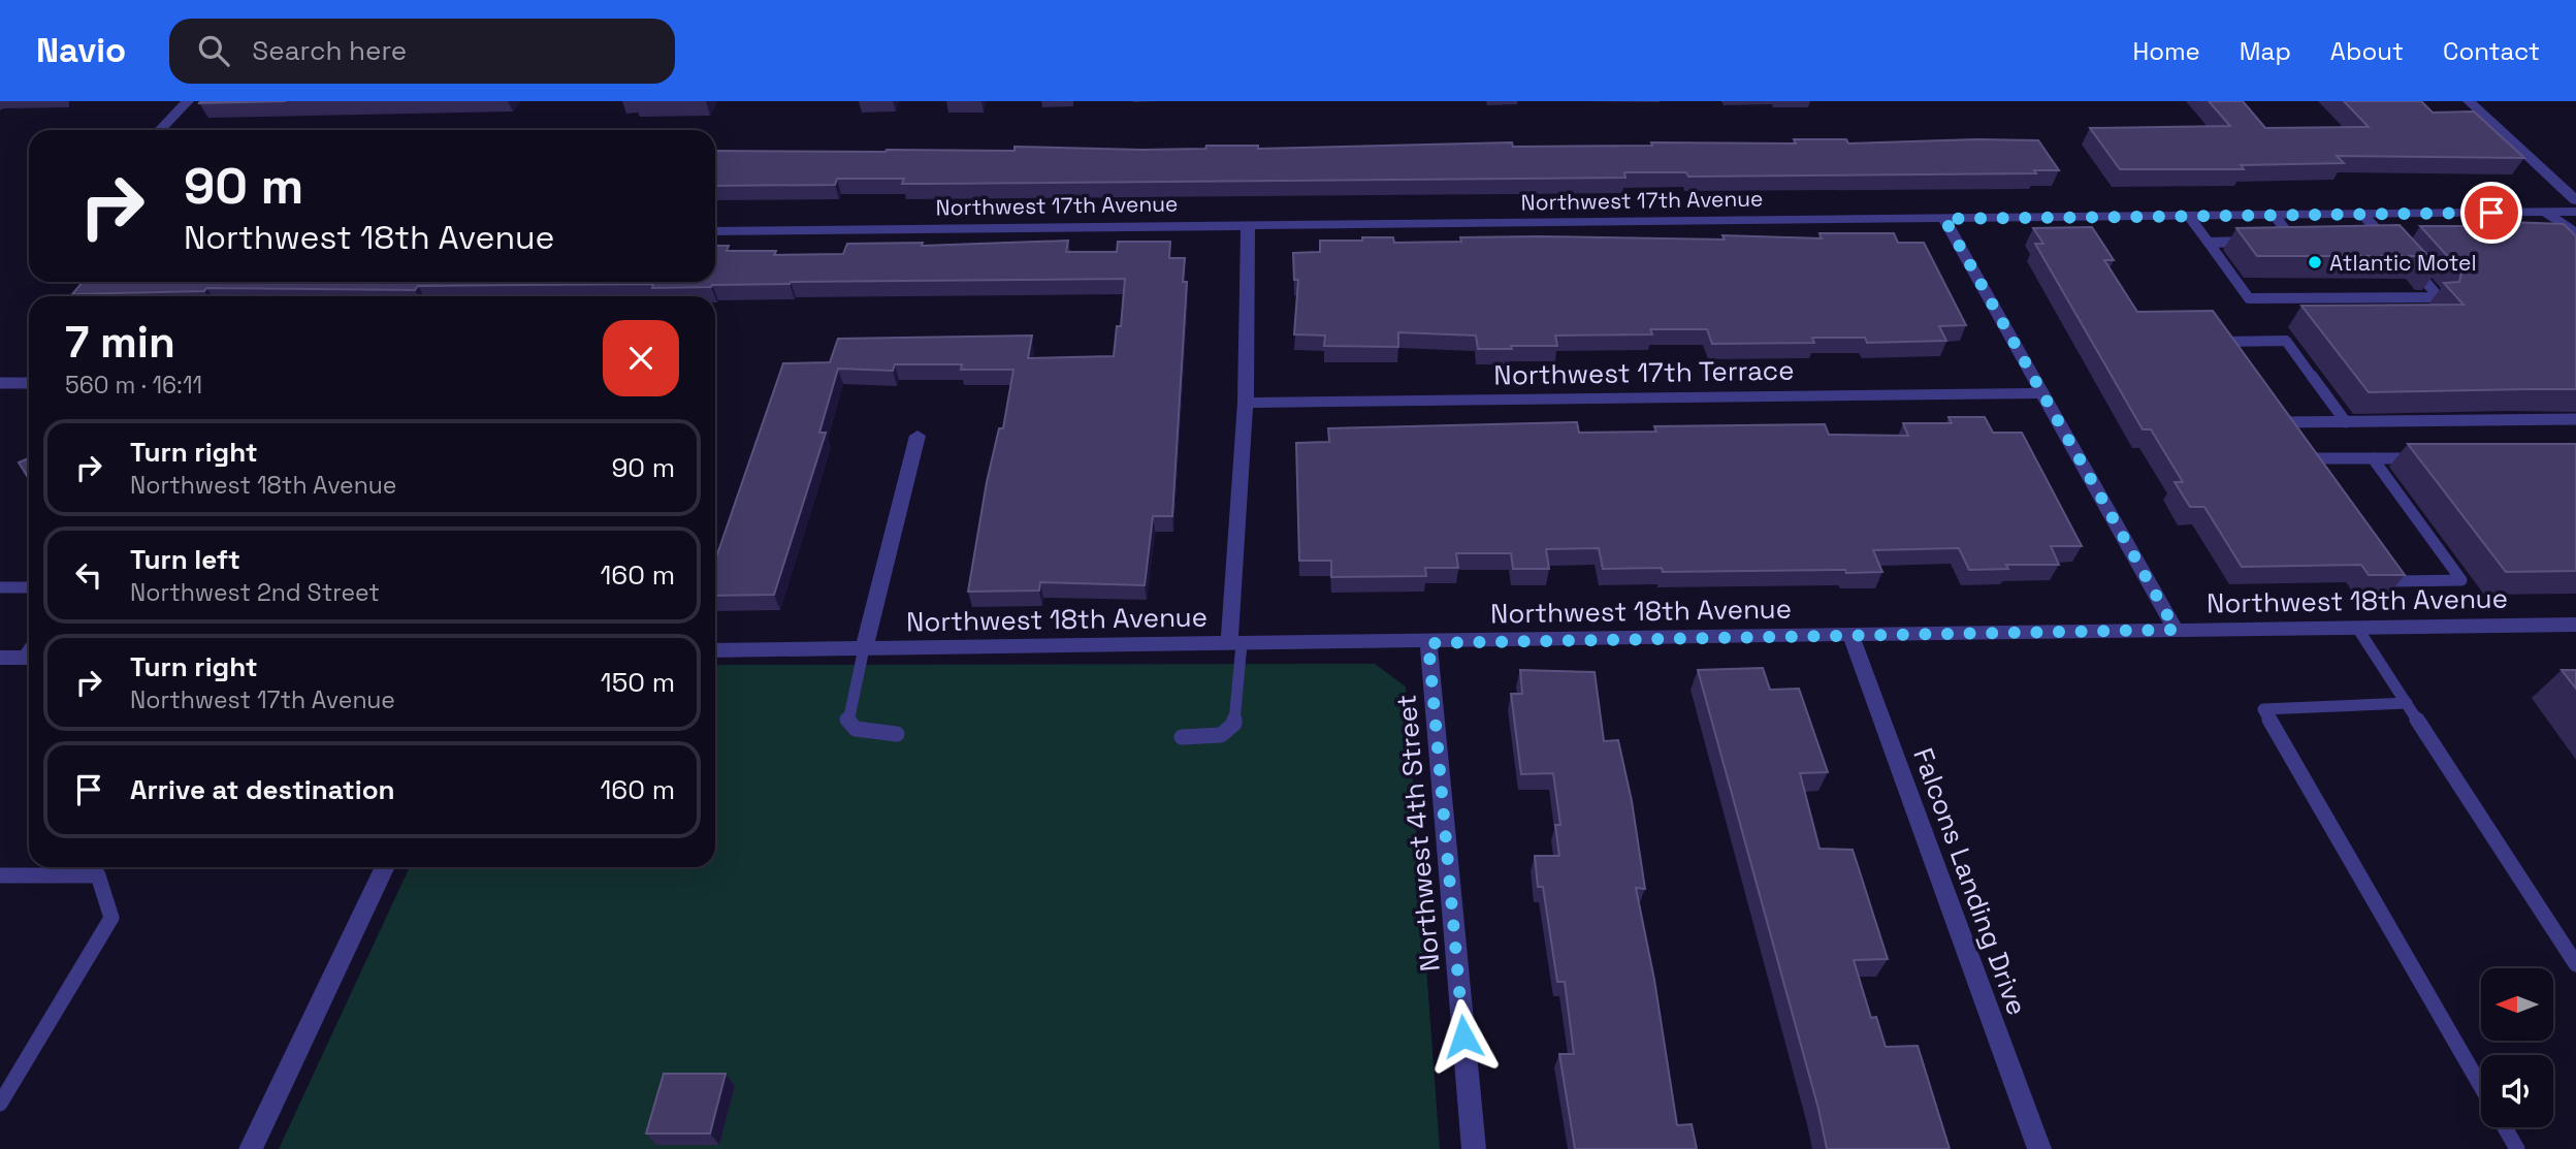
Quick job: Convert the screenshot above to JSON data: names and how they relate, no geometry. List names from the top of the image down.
{
  "streets": {
    "street": [
      "Northwest 17th Avenue",
      "Northwest 17th Terrace",
      "Northwest 18th Avenue",
      "Northwest 4th Street",
      "Falcons Landing Drive"
    ]
  },
  "crossings": [
    ["Northwest 18th Avenue", "Northwest 4th Street"],
    ["Northwest 18th Avenue", "Falcons Landing Drive"]
  ],
  "places": ["Atlantic Motel"],
  "north": "left",
  "page": {
    "header": "Navio",
    "search": "Search here",
    "nav": [
      "Home",
      "Map",
      "About",
      "Contact"
    ],
    "turn": ["90 m", "Northwest 18th Avenue"],
    "heading": ["7 min", "560 m · 16:11"],
    "list": [
      {
        "name": "Turn right",
        "note": "Northwest 18th Avenue",
        "value": "90 m"
      },
      {
        "name": "Turn left",
        "note": "Northwest 2nd Street",
        "value": "160 m"
      },
      {
        "name": "Turn right",
        "note": "Northwest 17th Avenue",
        "value": "150 m"
      },
      {
        "name": "Arrive at destination",
        "value": "160 m"
      }
    ]
  }
}
